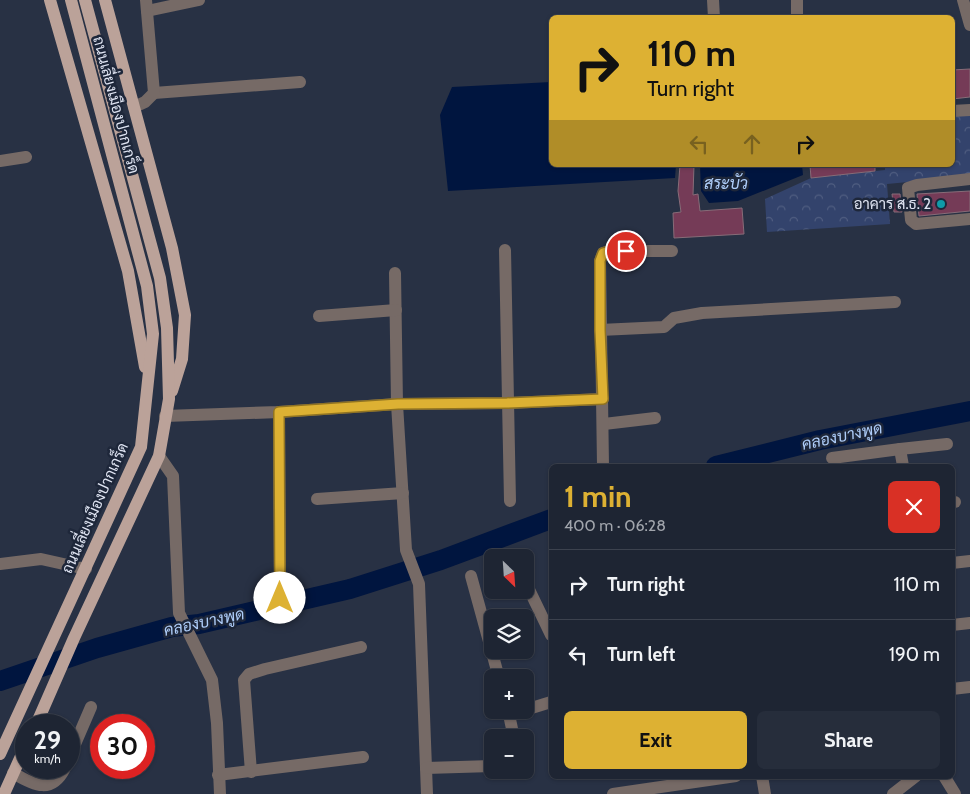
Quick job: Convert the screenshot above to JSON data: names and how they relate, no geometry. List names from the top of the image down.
{
  "streets": {
    "main road": ["ถนนเลี่ยงเมืองปากเกร็ด"]
  },
  "water": ["สระบัว", "คลองบางพูด"],
  "places": ["อาคาร ส.ธ. 2"],
  "north": "bottom right",
  "page": {
    "turn": ["110 m", "Turn right"],
    "heading": ["1 min", "400 m · 06:28"],
    "map_buttons": ["+", "−"],
    "list": [
      {
        "name": "Turn right",
        "value": "110 m"
      },
      {
        "name": "Turn left",
        "value": "190 m"
      }
    ],
    "buttons": ["Exit", "Share"],
    "speed": "29 km/h",
    "limit": "30"
  }
}
